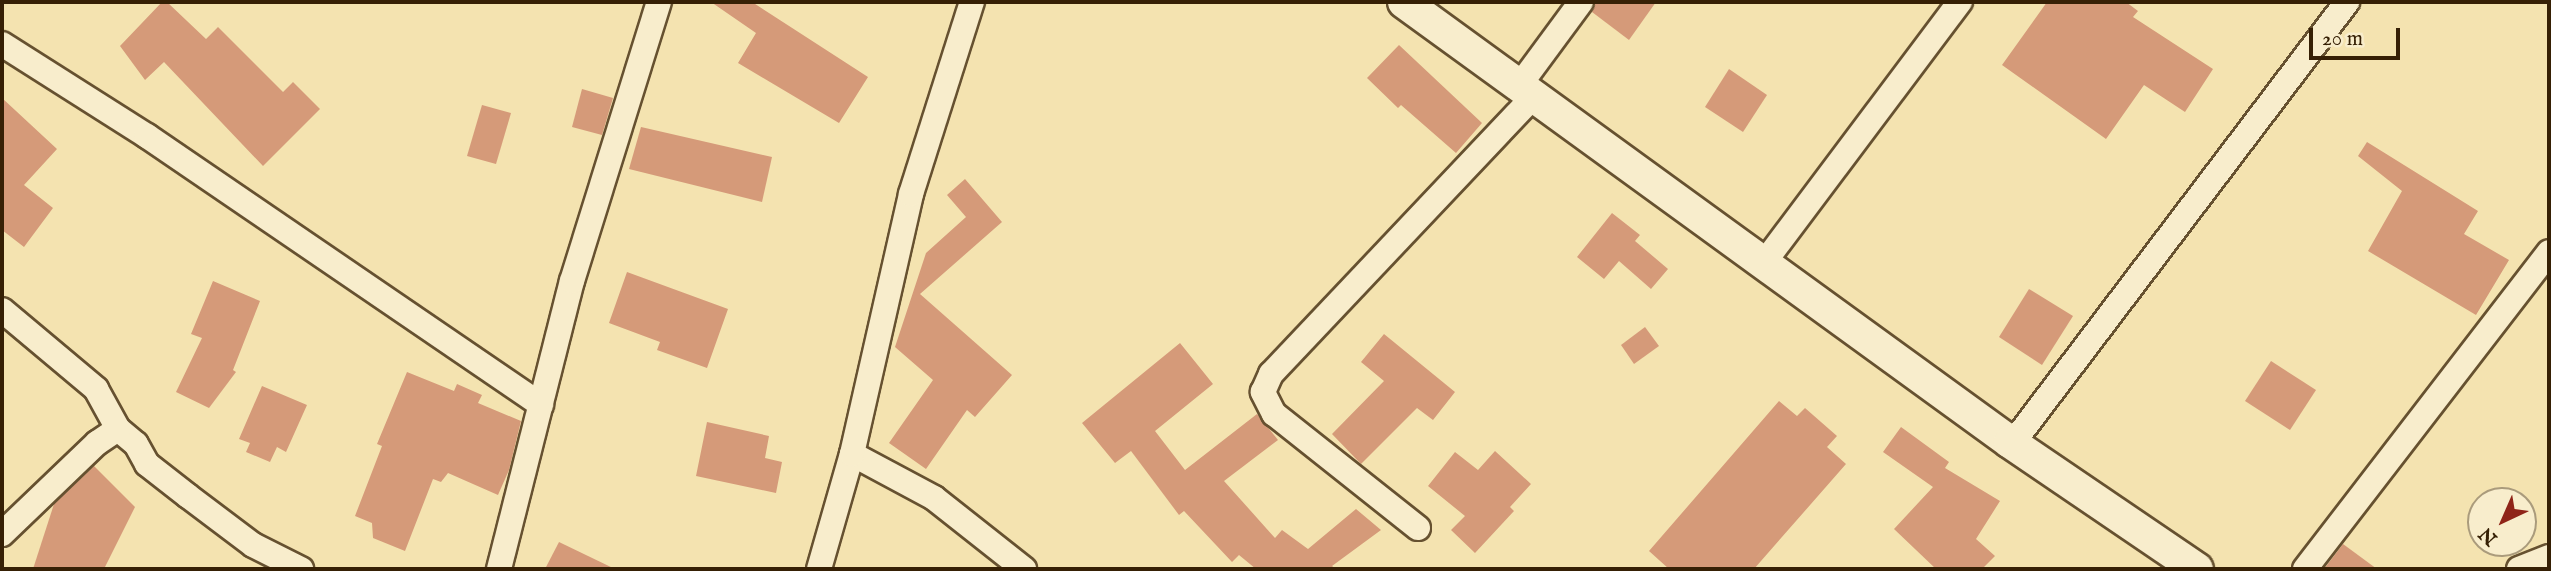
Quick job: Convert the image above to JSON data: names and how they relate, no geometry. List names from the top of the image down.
{
  "scale_bar": "20 m",
  "north": "bottom left"
}
